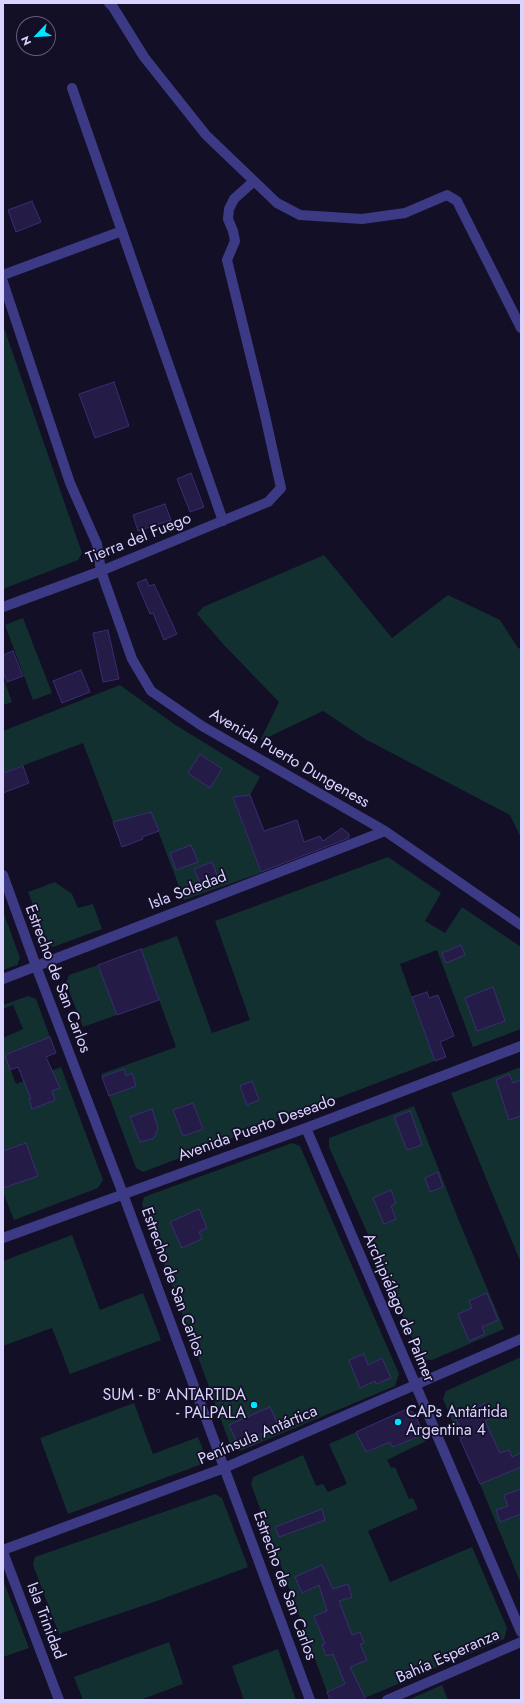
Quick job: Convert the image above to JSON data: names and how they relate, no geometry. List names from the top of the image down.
{
  "streets": {
    "street": [
      "Tierra del Fuego",
      "Avenida Puerto Dungeness",
      "Isla Soledad",
      "Estrecho de San Carlos",
      "Avenida Puerto Deseado",
      "Archipiélago de Palmer",
      "Península Antártica",
      "Isla Trinidad",
      "Bahía Esperanza"
    ]
  },
  "crossings": [
    ["Tierra del Fuego", "Avenida Puerto Dungeness"],
    ["Avenida Puerto Dungeness", "Isla Soledad"],
    ["Isla Soledad", "Estrecho de San Carlos"],
    ["Estrecho de San Carlos", "Avenida Puerto Deseado"],
    ["Estrecho de San Carlos", "Península Antártica"],
    ["Avenida Puerto Deseado", "Archipiélago de Palmer"],
    ["Archipiélago de Palmer", "Península Antártica"],
    ["Península Antártica", "Isla Trinidad"]
  ],
  "places": ["SUM - Bº ANTARTIDA - PALPALA", "CAPs Antártida Argentina 4"],
  "north": "bottom left"
}
